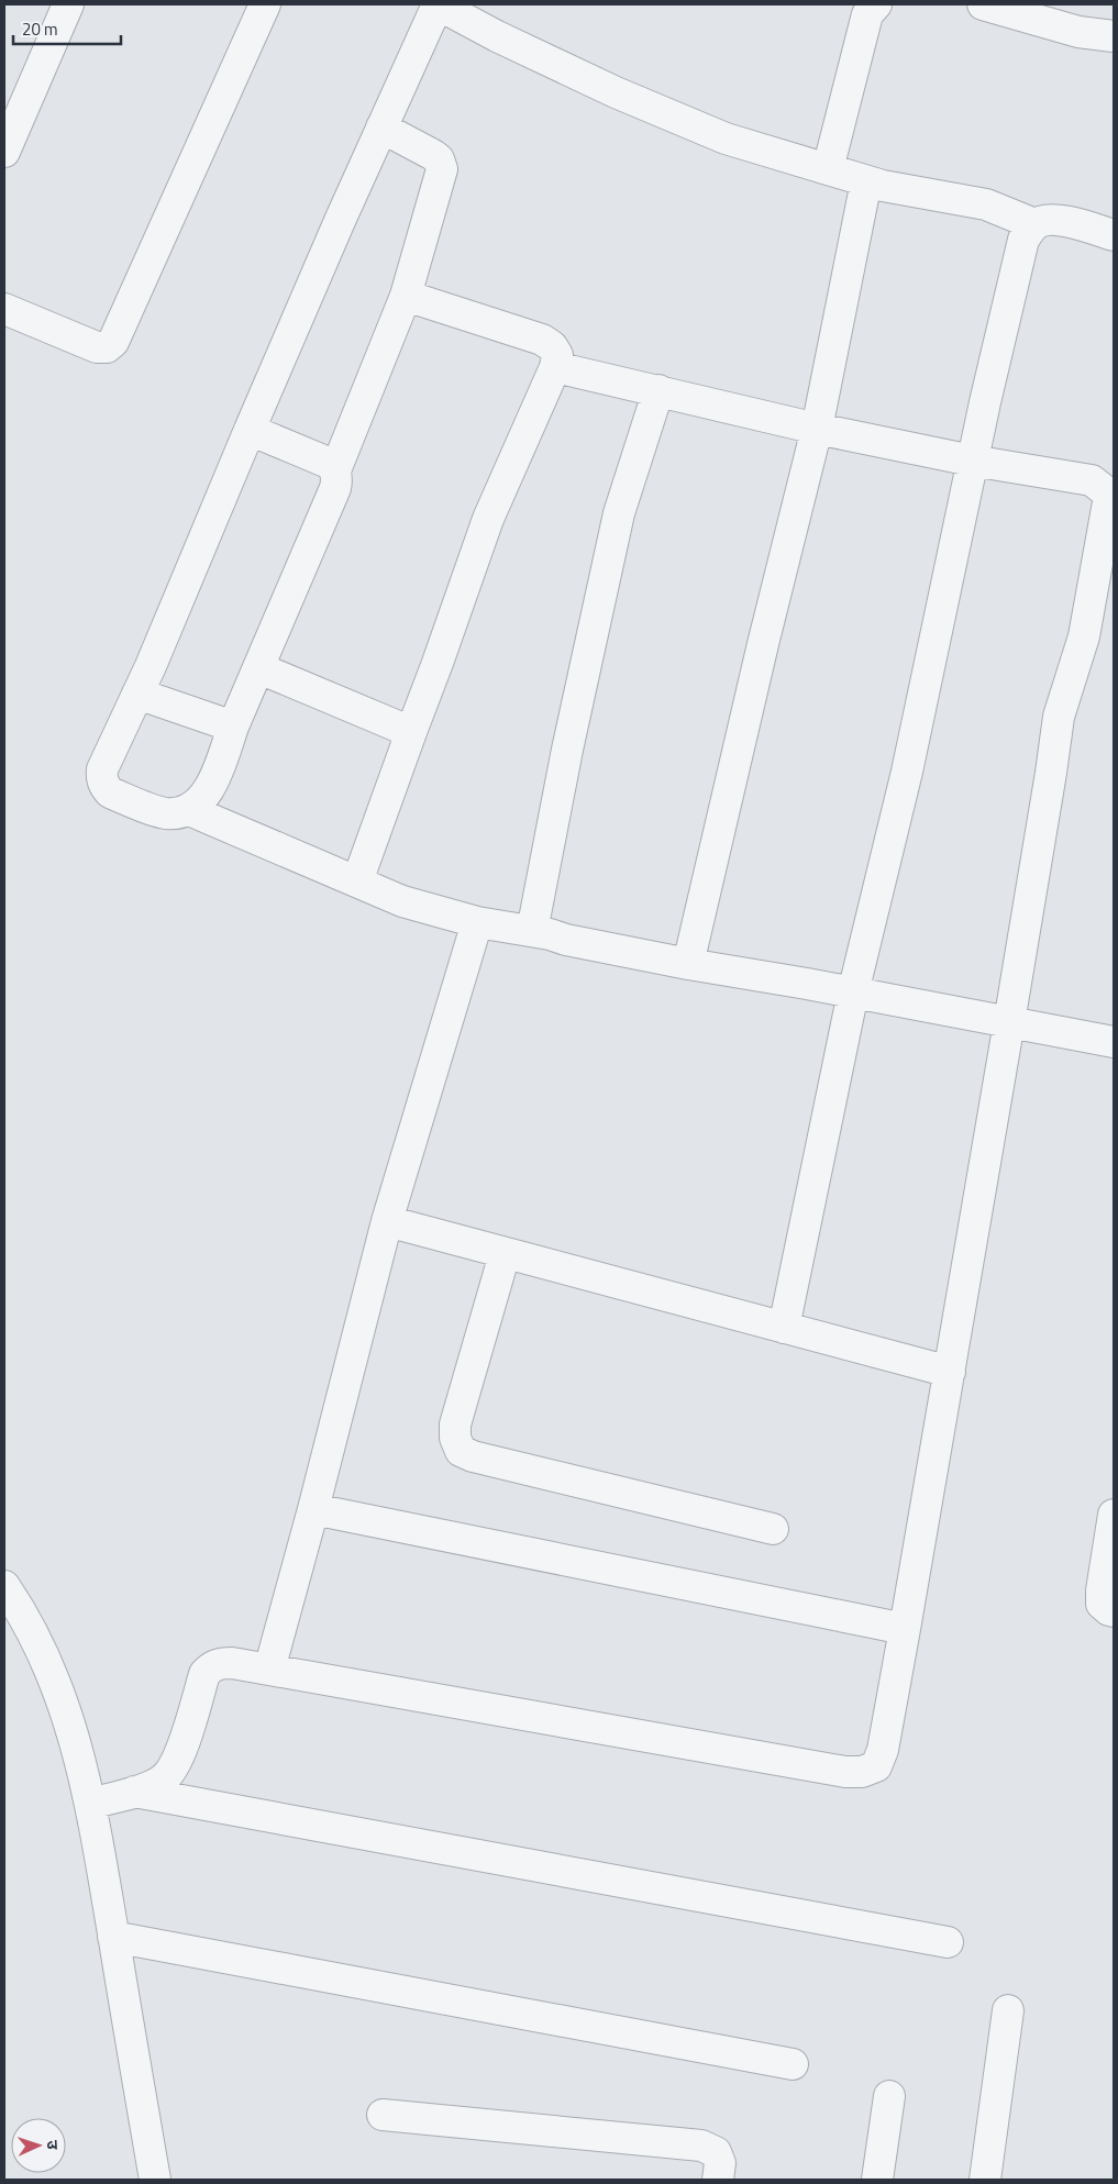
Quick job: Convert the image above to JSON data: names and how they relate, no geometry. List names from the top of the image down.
{
  "scale_bar": "20 m",
  "north": "right"
}
